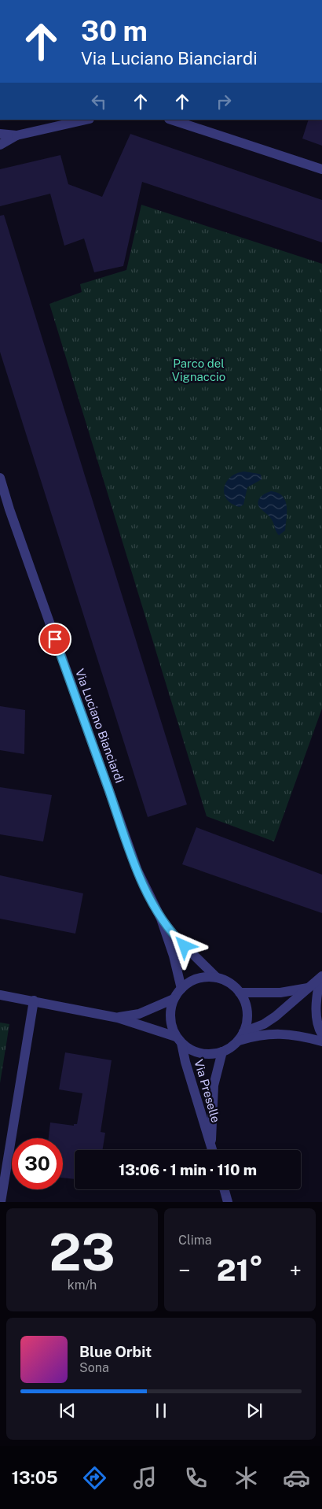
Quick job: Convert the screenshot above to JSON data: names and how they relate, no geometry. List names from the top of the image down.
{
  "streets": {
    "street": ["Via Luciano Bianciardi", "Via Preselle"]
  },
  "parks": ["Parco del Vignaccio"],
  "page": {
    "turn": ["30 m", "Via Luciano Bianciardi"],
    "limit": "30",
    "trip": "13:06 · 1 min · 110 m",
    "tile": [
      ["23", "km/h"],
      "Clima"
    ],
    "heat": ["−", "21°", "+"],
    "song": ["Blue Orbit", "Sona"],
    "tabs": "13:05"
  }
}
